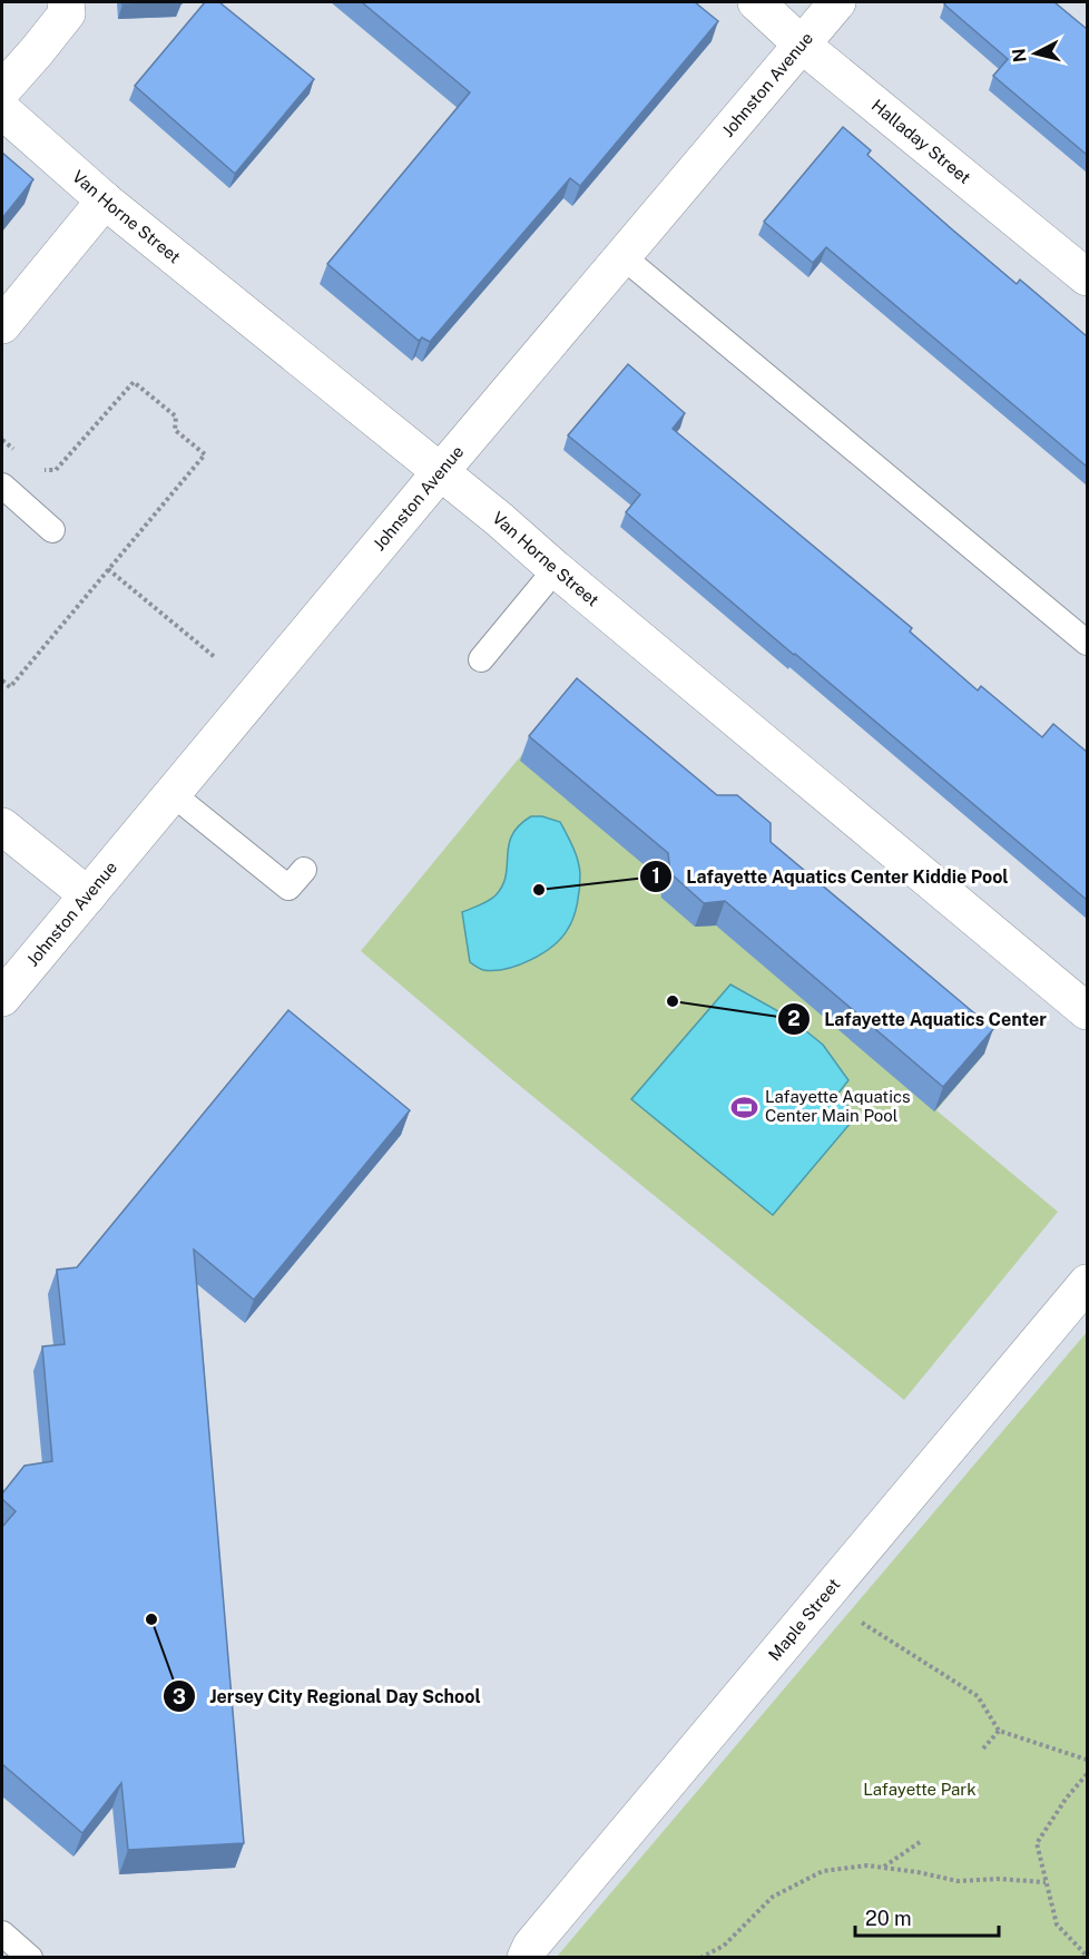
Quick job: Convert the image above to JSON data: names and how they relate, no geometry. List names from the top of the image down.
{
  "streets": {
    "street": [
      "Johnston Avenue",
      "Halladay Street",
      "Van Horne Street",
      "Maple Street"
    ]
  },
  "crossings": [
    ["Johnston Avenue", "Halladay Street"],
    ["Johnston Avenue", "Van Horne Street"]
  ],
  "parks": ["Lafayette Park"],
  "places": {
    "other": ["Lafayette Aquatics Center Kiddie Pool", "Lafayette Aquatics Center", "Jersey City Regional Day School"],
    "sports": ["Lafayette Aquatics Center Main Pool"]
  },
  "scale_bar": "20 m",
  "north": "left"
}
